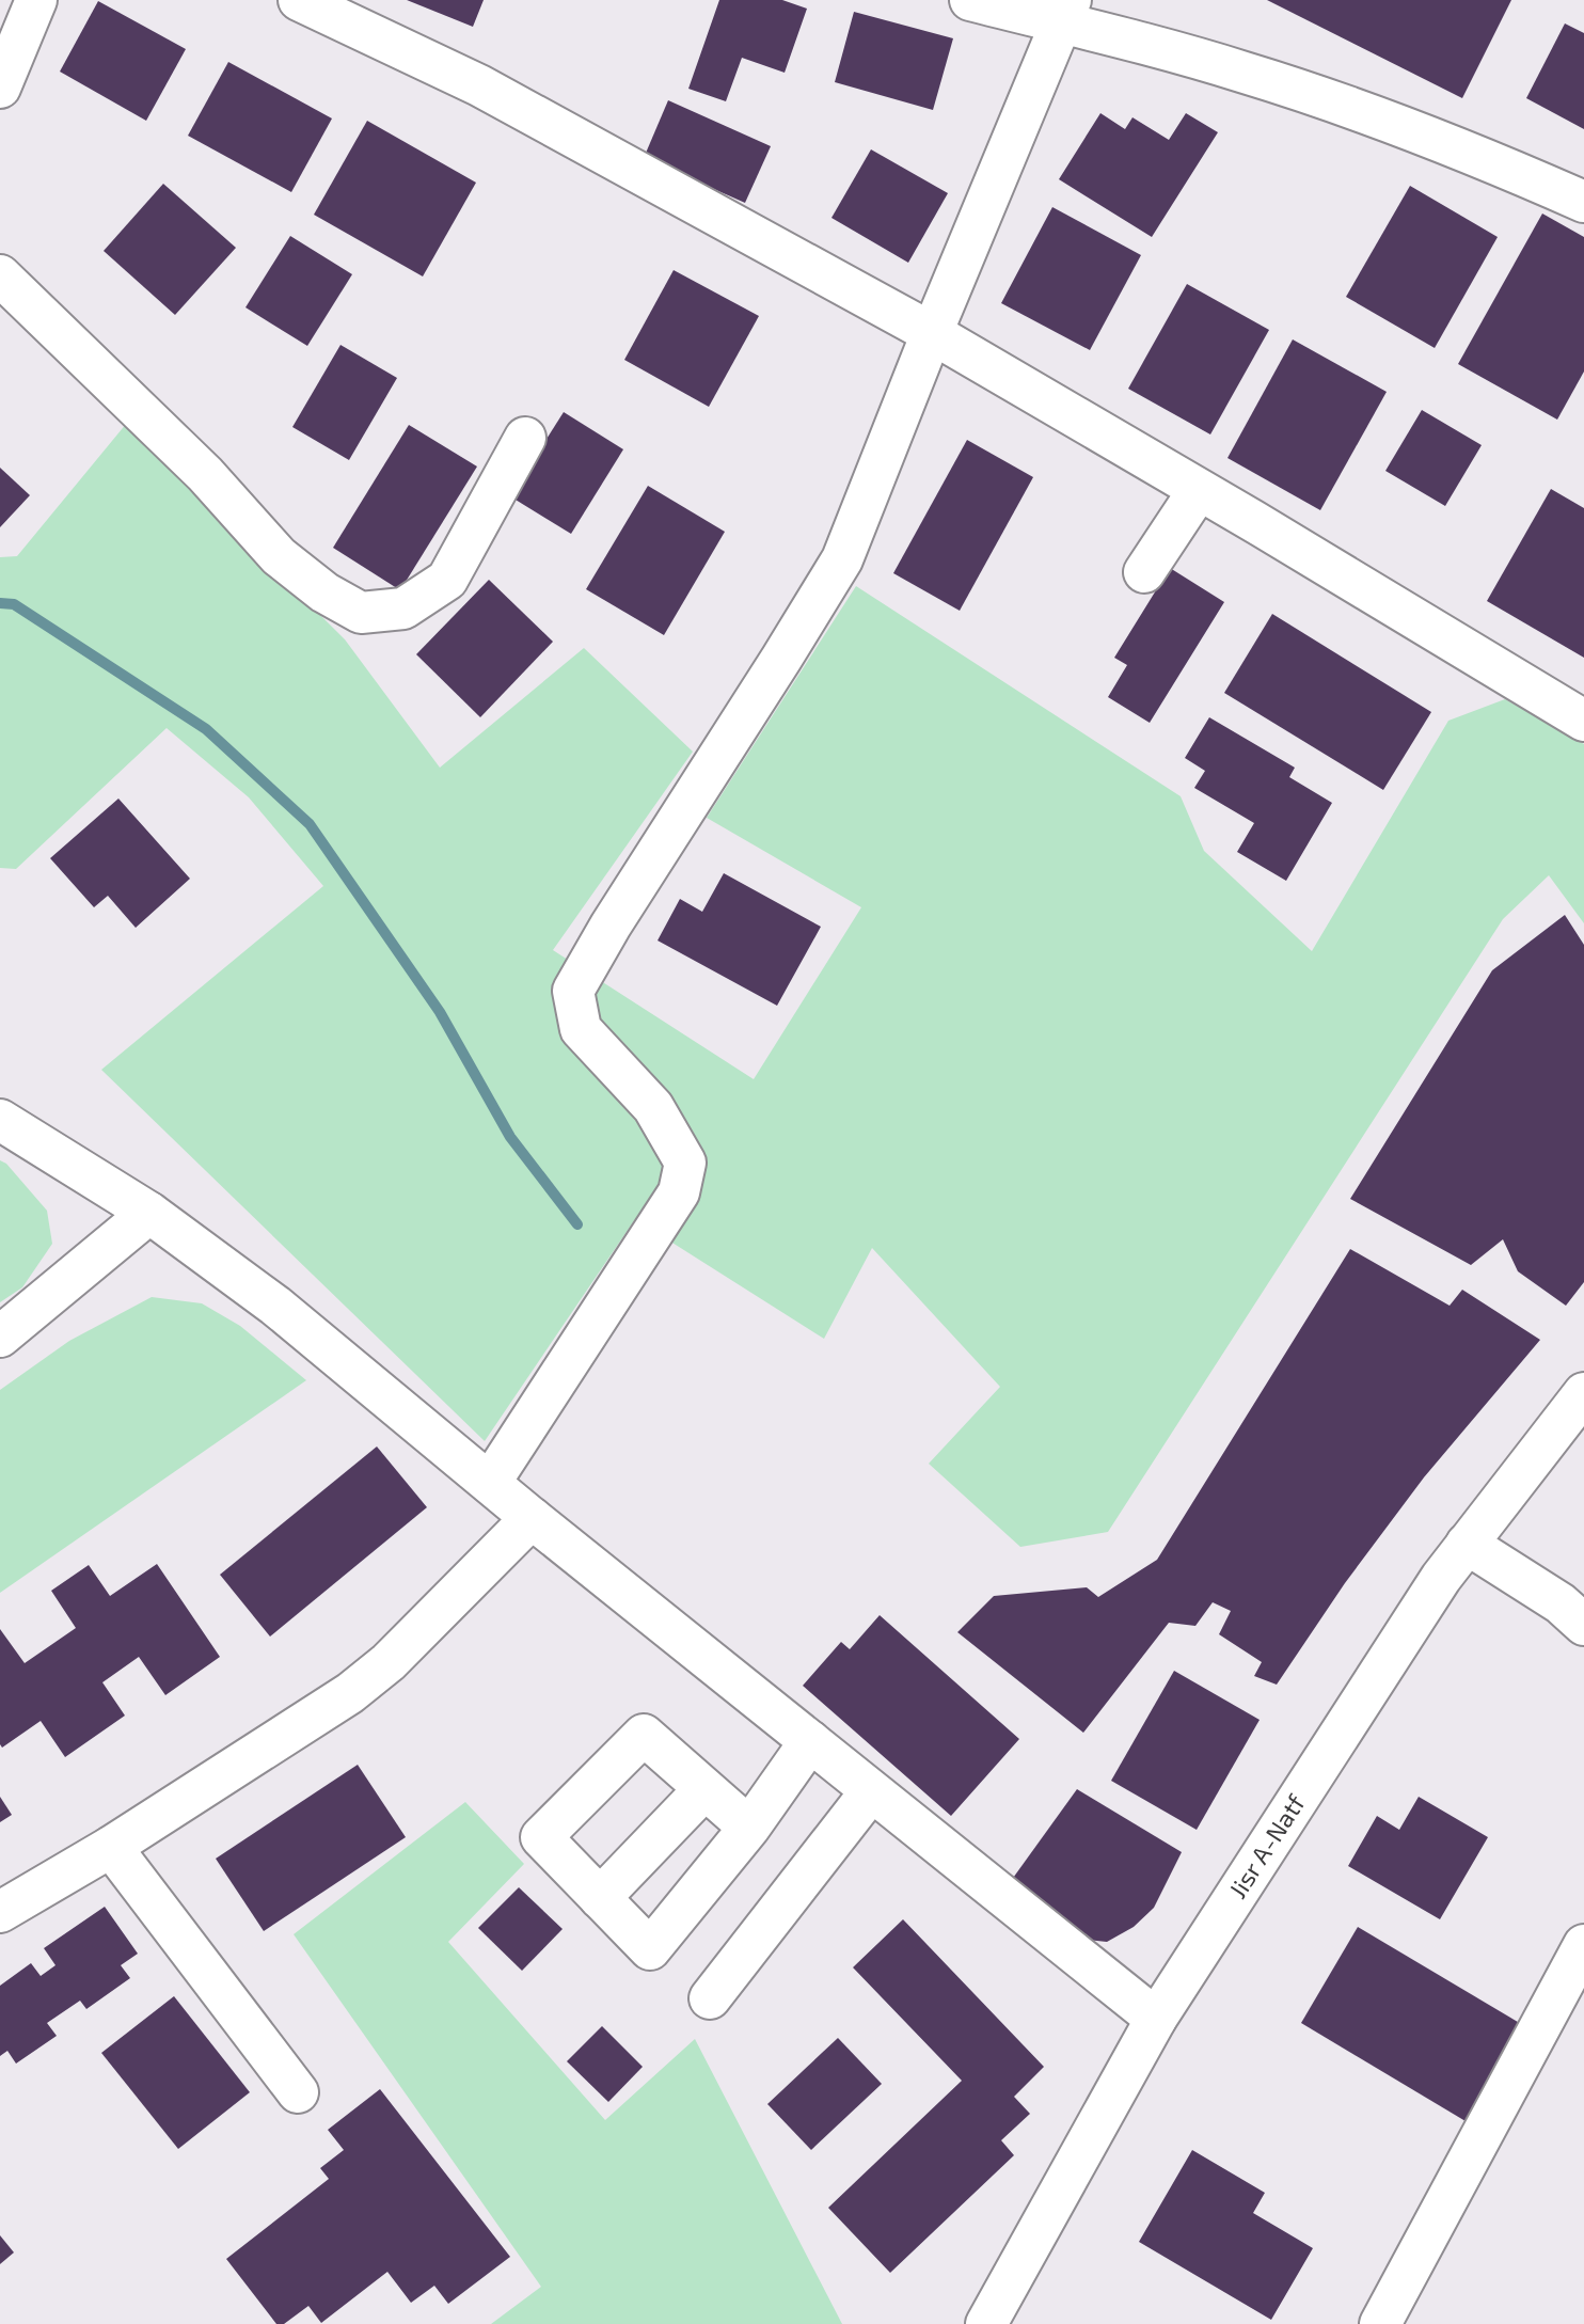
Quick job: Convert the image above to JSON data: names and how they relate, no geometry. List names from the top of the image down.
{
  "streets": {
    "street": ["Jisr A-Natf"]
  }
}
